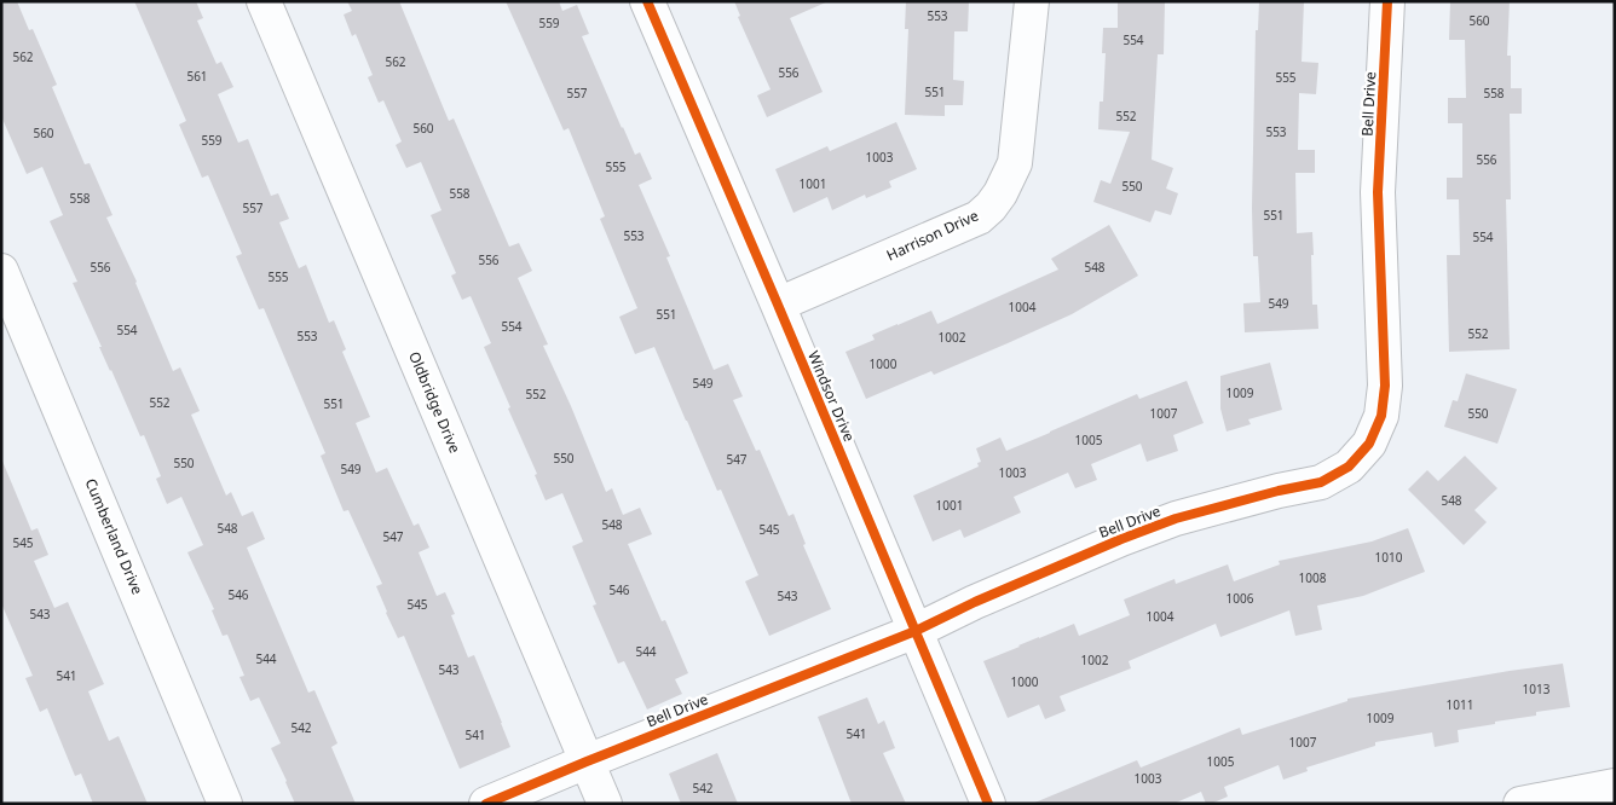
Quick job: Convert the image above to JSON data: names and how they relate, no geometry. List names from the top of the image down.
{
  "streets": {
    "street": [
      "Bell Drive",
      "Harrison Drive",
      "Windsor Drive",
      "Oldbridge Drive",
      "Cumberland Drive"
    ]
  },
  "crossings": [
    ["Bell Drive", "Windsor Drive"],
    ["Bell Drive", "Oldbridge Drive"],
    ["Harrison Drive", "Windsor Drive"]
  ],
  "house_numbers": [
    "553",
    "560",
    "559",
    "554",
    "562",
    "562",
    "556",
    "561",
    "555",
    "551",
    "557",
    "558",
    "552",
    "560",
    "553",
    "560",
    "559",
    "1003",
    "556",
    "555",
    "1001",
    "550",
    "558",
    "558",
    "557",
    "551",
    "553",
    "554",
    "556",
    "556",
    "548",
    "555",
    "549",
    "1004",
    "551",
    "554",
    "554",
    "552",
    "553",
    "1002",
    "1000",
    "549",
    "1009",
    "552",
    "552",
    "551",
    "1007",
    "550",
    "1005",
    "550",
    "547",
    "550",
    "549",
    "1003",
    "548",
    "1001",
    "548",
    "548",
    "545",
    "547",
    "545",
    "1010",
    "1008",
    "546",
    "546",
    "543",
    "1006",
    "545",
    "543",
    "1004",
    "544",
    "544",
    "1002",
    "543",
    "541",
    "1000",
    "1013",
    "1011",
    "1009",
    "542",
    "541",
    "541",
    "1007",
    "1005",
    "1003",
    "542"
  ]
}
